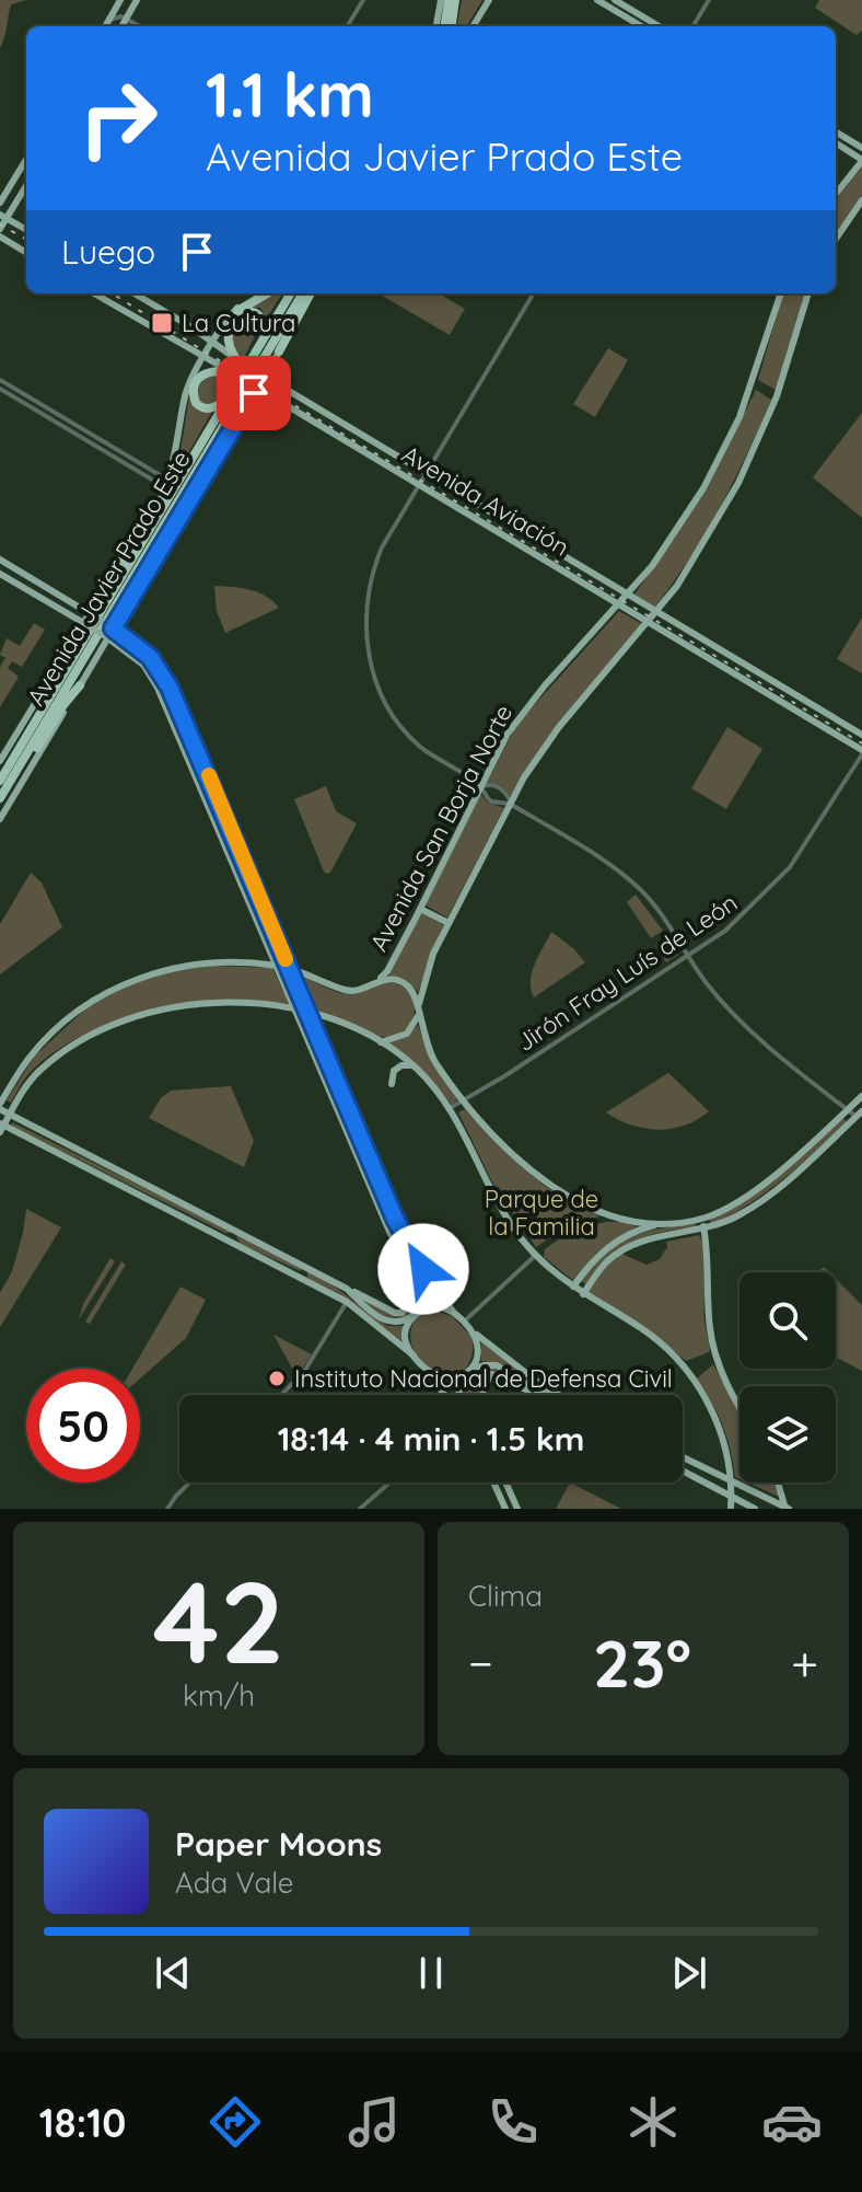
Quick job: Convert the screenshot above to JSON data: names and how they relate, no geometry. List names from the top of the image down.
{
  "streets": {
    "highway": ["Avenida Javier Prado Este"],
    "main road": ["Avenida Aviación", "Avenida San Borja Norte"],
    "street": ["Jirón Fray Luís de León"]
  },
  "crossings": [
    ["Avenida Aviación", "Avenida Javier Prado Este"],
    ["Avenida Aviación", "Avenida San Borja Norte"],
    ["Avenida Aviación", "Jirón Fray Luís de León"]
  ],
  "parks": ["Parque de la Familia"],
  "places": {
    "transit": ["La Cultura"],
    "other": ["Instituto Nacional de Defensa Civil"]
  },
  "page": {
    "turn": ["1.1 km", "Avenida Javier Prado Este"],
    "then": "Luego",
    "limit": "50",
    "trip": "18:14 · 4 min · 1.5 km",
    "tile": [
      ["42", "km/h"],
      "Clima"
    ],
    "heat": ["−", "23°", "+"],
    "song": ["Paper Moons", "Ada Vale"],
    "tabs": "18:10"
  }
}
